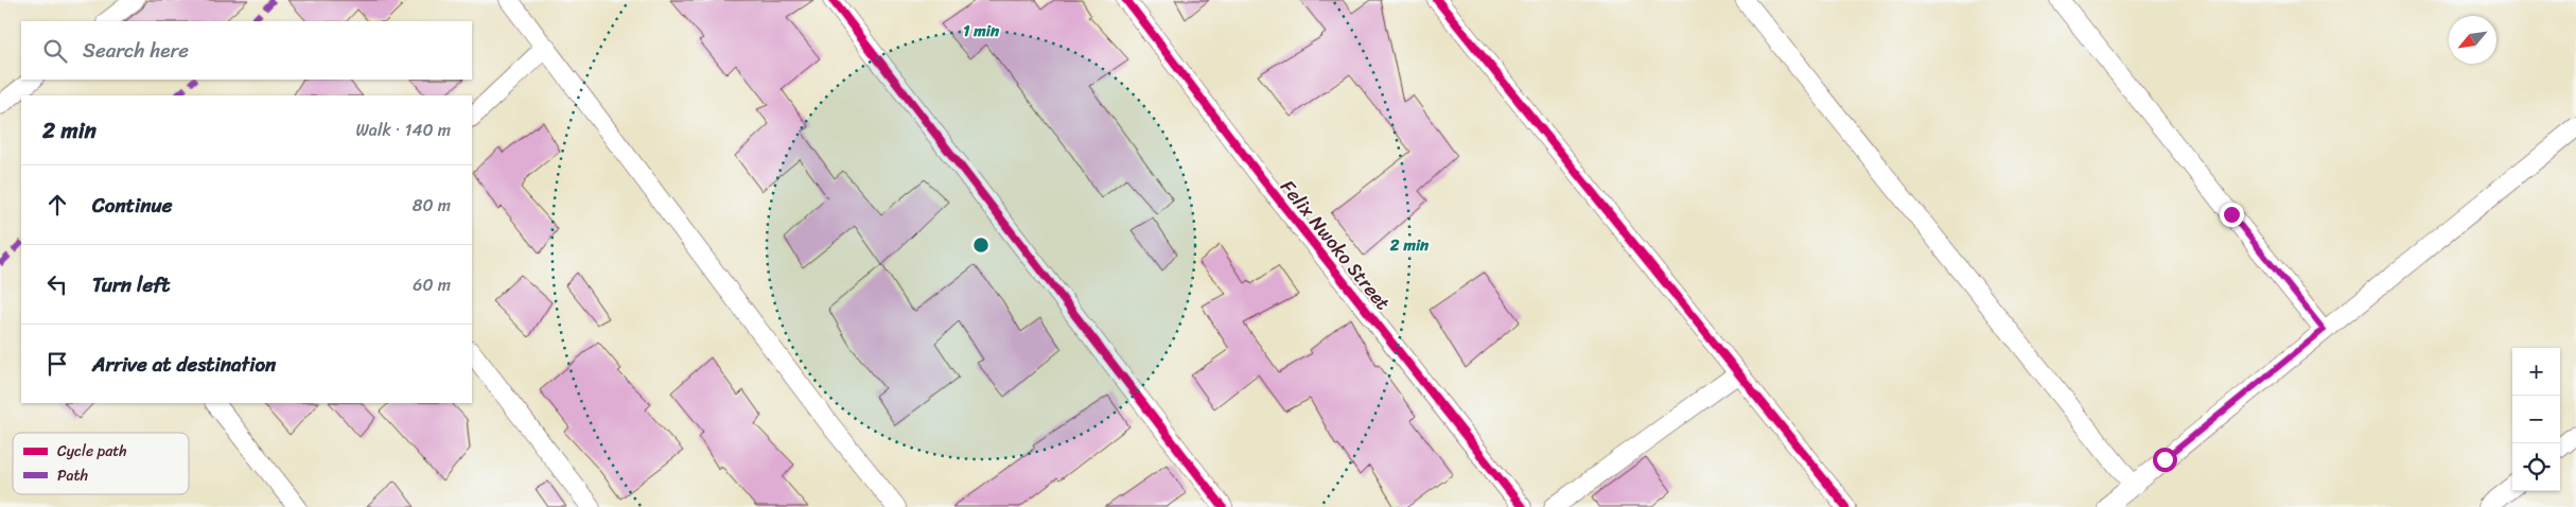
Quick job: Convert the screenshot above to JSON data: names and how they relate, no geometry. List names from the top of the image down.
{
  "streets": {
    "street": ["Felix Nwoko Street"]
  },
  "legend": ["Cycle path", "Path"],
  "north": "bottom left",
  "page": {
    "search": "Search here",
    "heading": ["2 min", "Walk · 140 m"],
    "list": [
      ["Continue", "80 m"],
      ["Turn left", "60 m"],
      "Arrive at destination"
    ],
    "map_buttons": ["+", "−"]
  },
  "rings": ["1 min", "2 min"]
}
